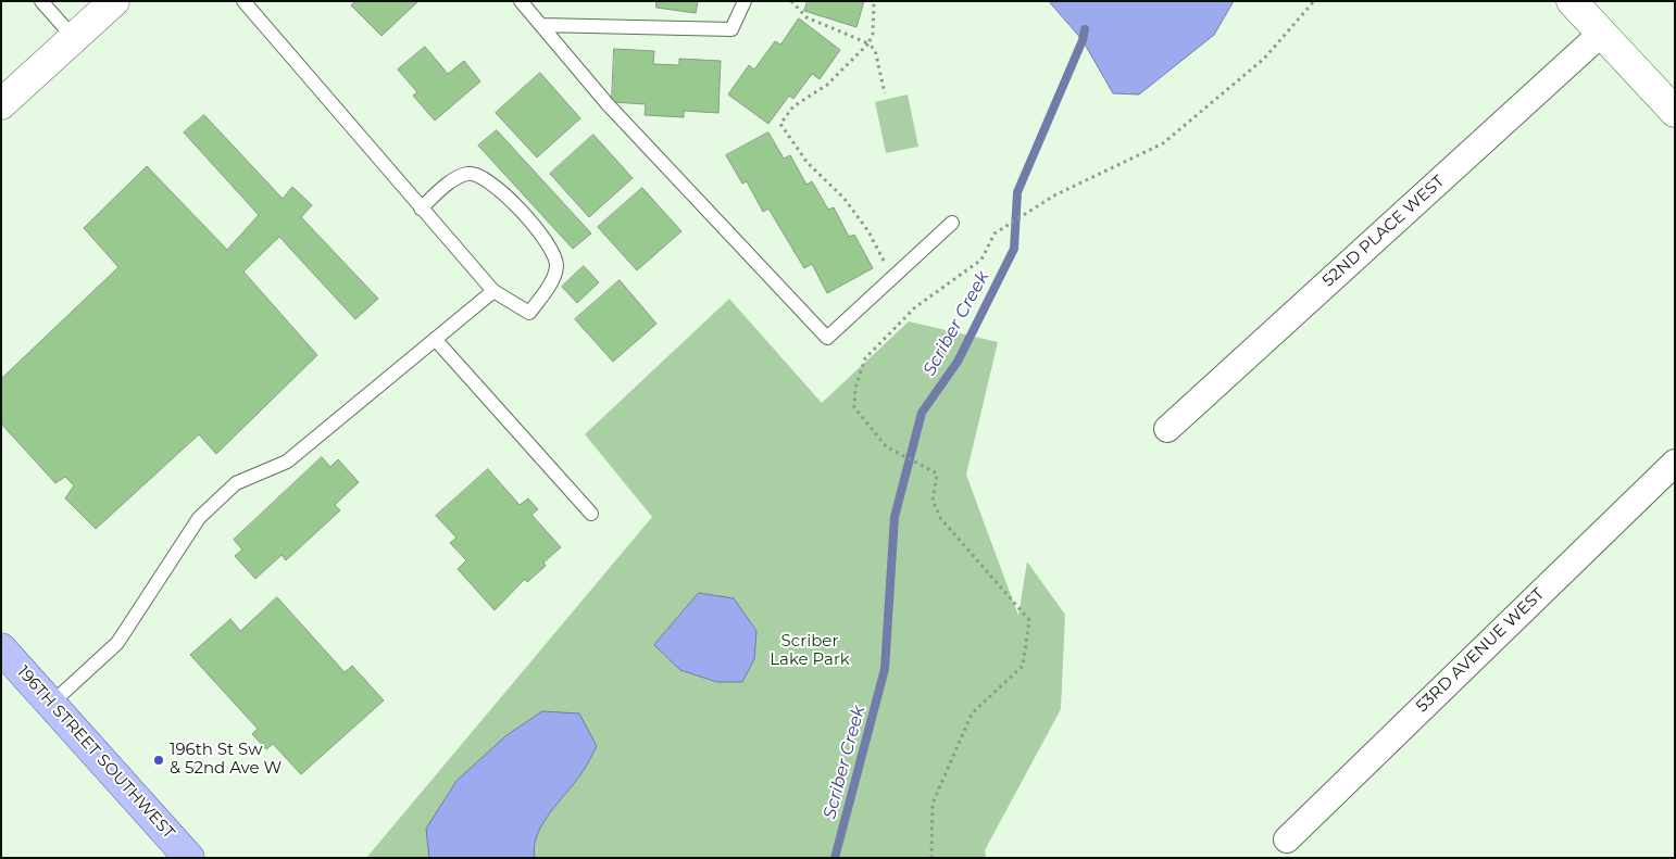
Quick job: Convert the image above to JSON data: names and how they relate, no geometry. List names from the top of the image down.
{
  "streets": {
    "main road": ["196TH STREET SOUTHWEST"],
    "street": ["52ND PLACE WEST", "53RD AVENUE WEST"]
  },
  "water": ["Scriber Creek"],
  "parks": ["Scriber Lake Park"],
  "places": ["196th St Sw & 52nd Ave W"]
}
